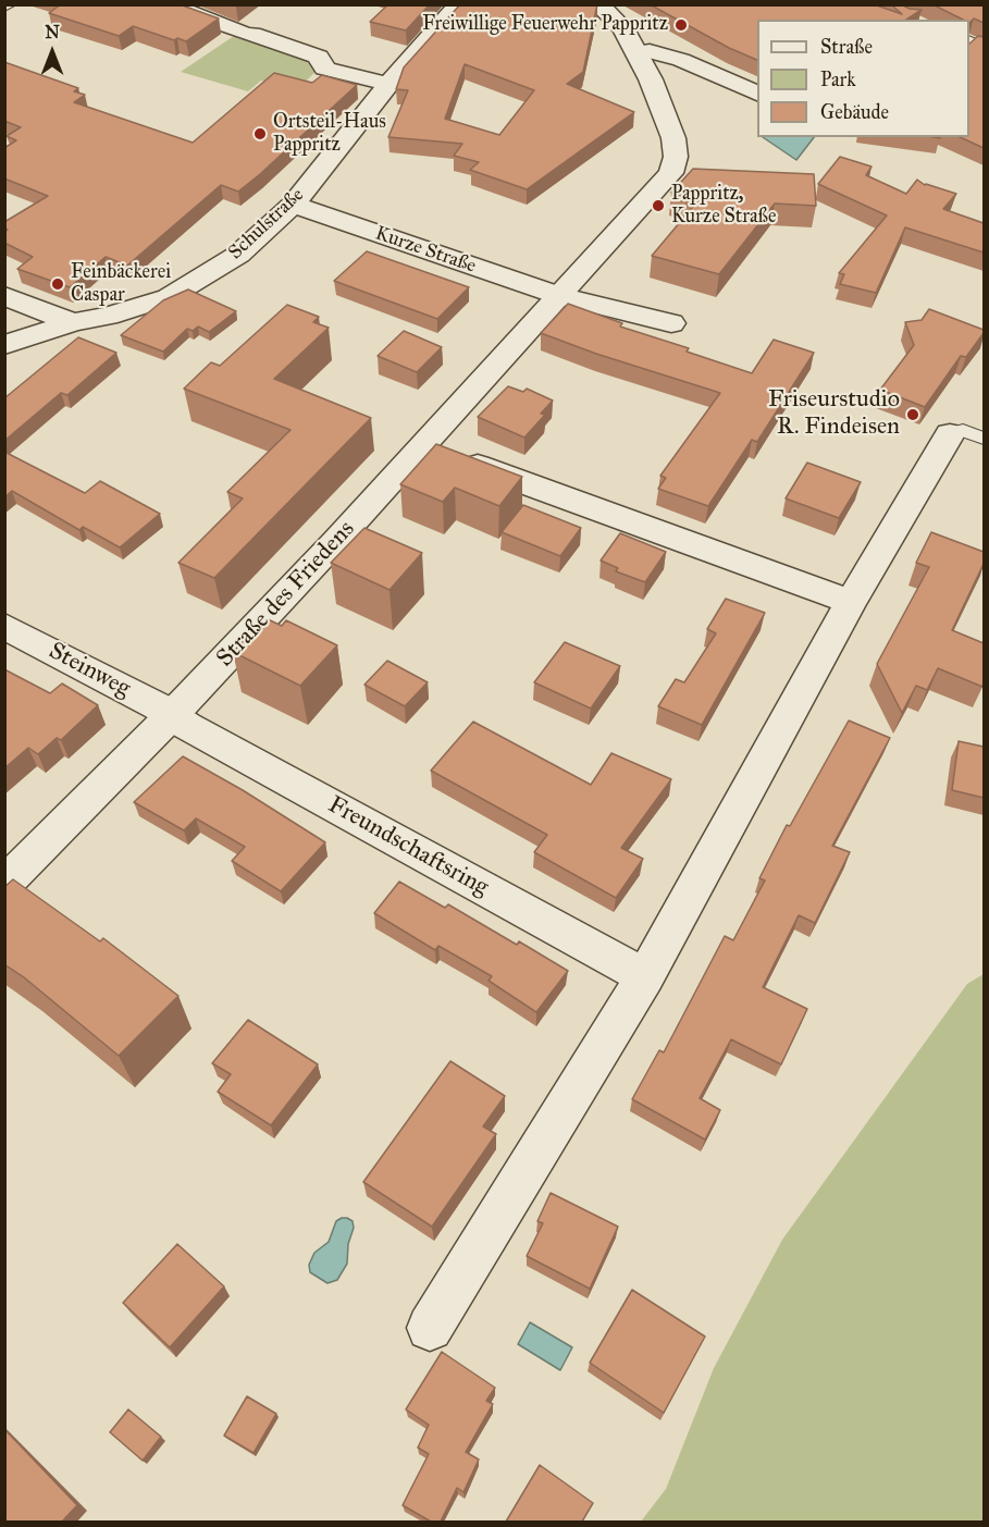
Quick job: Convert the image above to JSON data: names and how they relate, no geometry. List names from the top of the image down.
{
  "streets": {
    "street": [
      "Schulstraße",
      "Kurze Straße",
      "Straße des Friedens",
      "Steinweg",
      "Freundschaftsring"
    ]
  },
  "crossings": [
    ["Schulstraße", "Kurze Straße"],
    ["Kurze Straße", "Straße des Friedens"],
    ["Straße des Friedens", "Steinweg"],
    ["Straße des Friedens", "Freundschaftsring"],
    ["Steinweg", "Freundschaftsring"]
  ],
  "places": [
    "Freiwillige Feuerwehr Pappritz",
    "Ortsteil-Haus Pappritz",
    "Pappritz, Kurze Straße",
    "Feinbäckerei Caspar",
    "Friseurstudio R. Findeisen"
  ],
  "legend": ["Straße", "Park", "Gebäude"],
  "north": "top"
}
